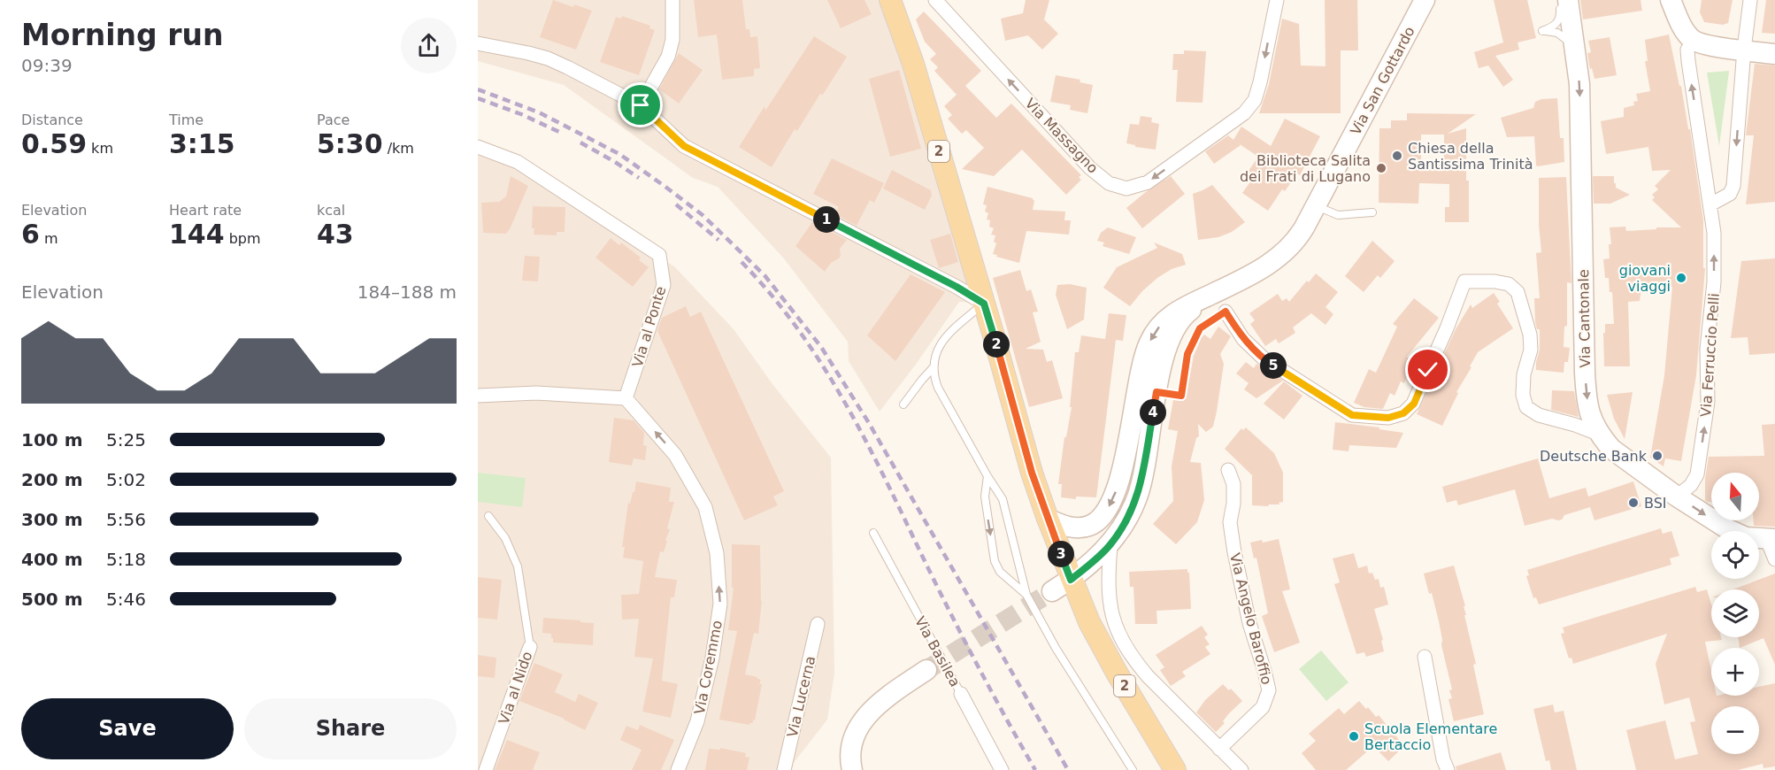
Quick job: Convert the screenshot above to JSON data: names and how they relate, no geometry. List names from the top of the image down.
{
  "streets": {
    "main road": ["Via San Gottardo", "2", "Via Cantonale"],
    "street": [
      "Via Massagno",
      "Via al Ponte",
      "Via Ferruccio Pelli",
      "Via Angelo Baroffio",
      "Via Basilea",
      "Via Coremmo",
      "Via al Nido",
      "Via Lucerna"
    ]
  },
  "crossings": [
    ["Via San Gottardo", "2"],
    ["Via Cantonale", "Via Ferruccio Pelli"],
    ["Via al Ponte", "Via Coremmo"]
  ],
  "one_way": ["Via Cantonale", "Via Coremmo"],
  "places": [
    "Chiesa della Santissima Trinità",
    "Biblioteca Salita dei Frati di Lugano",
    "giovani viaggi",
    "Deutsche Bank",
    "BSI",
    "Scuola Elementare Bertaccio"
  ],
  "north": "top",
  "page": {
    "heading": ["Morning run", "09:39"],
    "stats": [
      ["Distance", "0.59 km"],
      ["Time", "3:15"],
      ["Pace", "5:30 /km"],
      ["Elevation", "6 m"],
      ["Heart rate", "144 bpm"],
      ["kcal", "43"]
    ],
    "pins": [
      "1",
      "2",
      "5",
      "4",
      "3"
    ],
    "chart": ["Elevation", "184–188 m"],
    "list": [
      {
        "name": "100 m",
        "note": "5:25"
      },
      {
        "name": "200 m",
        "note": "5:02"
      },
      {
        "name": "300 m",
        "note": "5:56"
      },
      {
        "name": "400 m",
        "note": "5:18"
      },
      {
        "name": "500 m",
        "note": "5:46"
      }
    ],
    "map_buttons": ["+", "−"],
    "buttons": ["Save", "Share"]
  }
}
